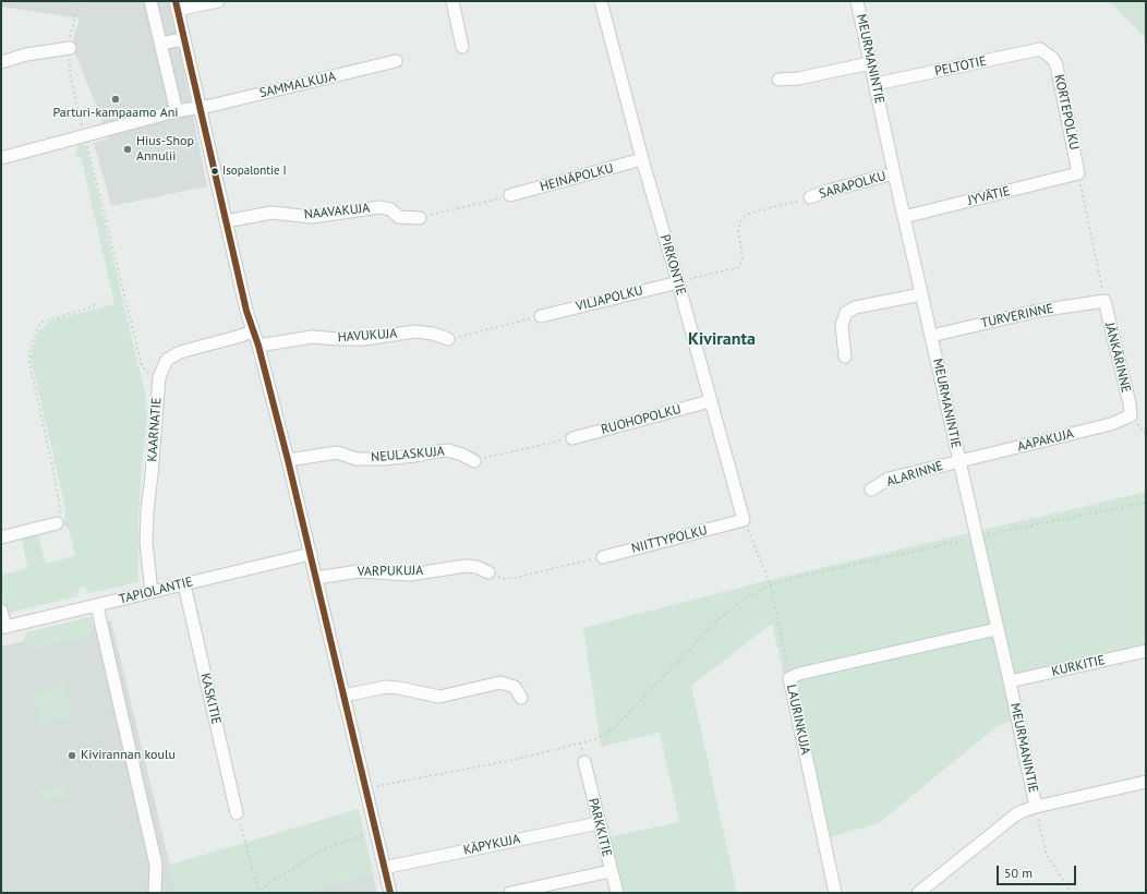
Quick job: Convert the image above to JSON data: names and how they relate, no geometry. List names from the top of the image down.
{
  "streets": {
    "street": [
      "MEURMANINTIE",
      "PELTOTIE",
      "SAMMALKUJA",
      "KORTEPOLKU",
      "HEINÄPOLKU",
      "SARAPOLKU",
      "JYVÄTIE",
      "NAAVAKUJA",
      "PIRKONTIE",
      "VILJAPOLKU",
      "TURVERINNE",
      "HAVUKUJA",
      "JÄNKÄRINNE",
      "RUOHOPOLKU",
      "KAARNATIE",
      "AAPAKUJA",
      "NEULASKUJA",
      "ALARINNE",
      "NIITTYPOLKU",
      "VARPUKUJA",
      "TAPIOLANTIE",
      "KURKITIE",
      "KASKITIE",
      "LAURINKUJA",
      "PARKKITIE",
      "KÄPYKUJA"
    ]
  },
  "crossings": [
    ["MEURMANINTIE", "PELTOTIE"],
    ["MEURMANINTIE", "SARAPOLKU"],
    ["MEURMANINTIE", "JYVÄTIE"],
    ["MEURMANINTIE", "TURVERINNE"],
    ["MEURMANINTIE", "AAPAKUJA"],
    ["MEURMANINTIE", "ALARINNE"],
    ["MEURMANINTIE", "KURKITIE"],
    ["MEURMANINTIE", "LAURINKUJA"],
    ["PELTOTIE", "KORTEPOLKU"],
    ["KORTEPOLKU", "JYVÄTIE"],
    ["HEINÄPOLKU", "PIRKONTIE"],
    ["PIRKONTIE", "VILJAPOLKU"],
    ["PIRKONTIE", "RUOHOPOLKU"],
    ["PIRKONTIE", "NIITTYPOLKU"],
    ["TURVERINNE", "JÄNKÄRINNE"],
    ["JÄNKÄRINNE", "AAPAKUJA"],
    ["KAARNATIE", "TAPIOLANTIE"],
    ["AAPAKUJA", "ALARINNE"],
    ["TAPIOLANTIE", "KASKITIE"],
    ["PARKKITIE", "KÄPYKUJA"]
  ],
  "districts": ["Kiviranta"],
  "places": [
    "Parturi-kampaamo Ani",
    "Hius-Shop Annulii",
    "Isopalontie I",
    "Kivirannan koulu"
  ],
  "scale_bar": "50 m"
}
